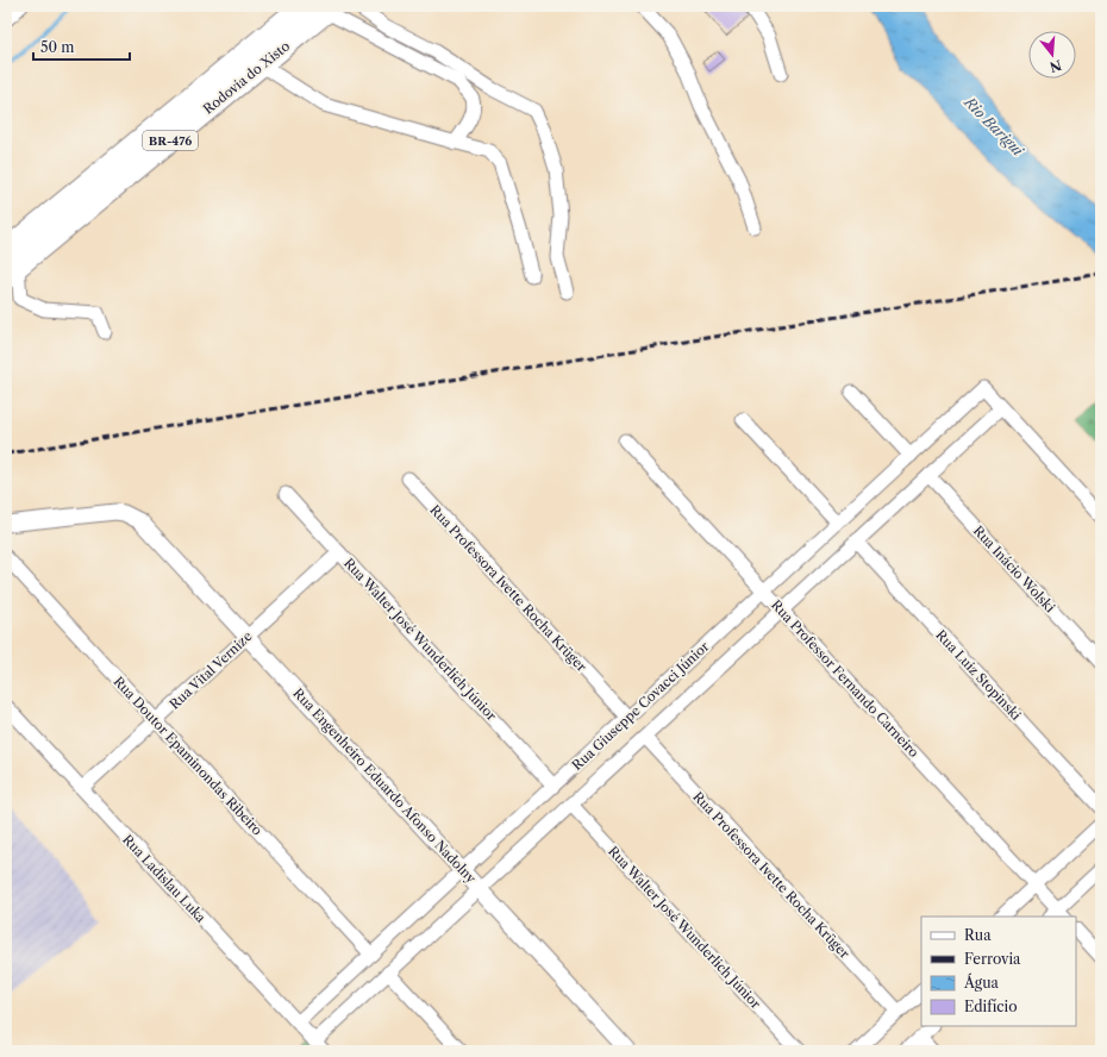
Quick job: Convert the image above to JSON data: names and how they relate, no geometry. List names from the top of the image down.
{
  "streets": {
    "highway": ["Rodovia do Xisto", "BR-476"],
    "street": [
      "Rua Inácio Wolski",
      "Rua Professora Ivette Rocha Krüger",
      "Rua Walter José Wunderlich Júnior",
      "Rua Vital Vernize",
      "Rua Luiz Stopinski",
      "Rua Professor Fernando Carneiro",
      "Rua Giuseppe Covacci Júnior",
      "Rua Doutor Epaminondas Ribeiro",
      "Rua Engenheiro Eduardo Afonso Nadolny",
      "Rua Ladislau Luka"
    ]
  },
  "crossings": [
    ["Rua Inácio Wolski", "Rua Giuseppe Covacci Júnior"],
    ["Rua Professora Ivette Rocha Krüger", "Rua Giuseppe Covacci Júnior"],
    ["Rua Walter José Wunderlich Júnior", "Rua Vital Vernize"],
    ["Rua Walter José Wunderlich Júnior", "Rua Giuseppe Covacci Júnior"],
    ["Rua Vital Vernize", "Rua Doutor Epaminondas Ribeiro"],
    ["Rua Vital Vernize", "Rua Engenheiro Eduardo Afonso Nadolny"],
    ["Rua Vital Vernize", "Rua Ladislau Luka"],
    ["Rua Luiz Stopinski", "Rua Giuseppe Covacci Júnior"],
    ["Rua Professor Fernando Carneiro", "Rua Giuseppe Covacci Júnior"],
    ["Rua Giuseppe Covacci Júnior", "Rua Doutor Epaminondas Ribeiro"],
    ["Rua Giuseppe Covacci Júnior", "Rua Engenheiro Eduardo Afonso Nadolny"],
    ["Rua Giuseppe Covacci Júnior", "Rua Ladislau Luka"]
  ],
  "water": ["Rio Barigui"],
  "legend": [
    "Rua",
    "Ferrovia",
    "Água",
    "Edifício"
  ],
  "scale_bar": "50 m",
  "north": "bottom"
}
